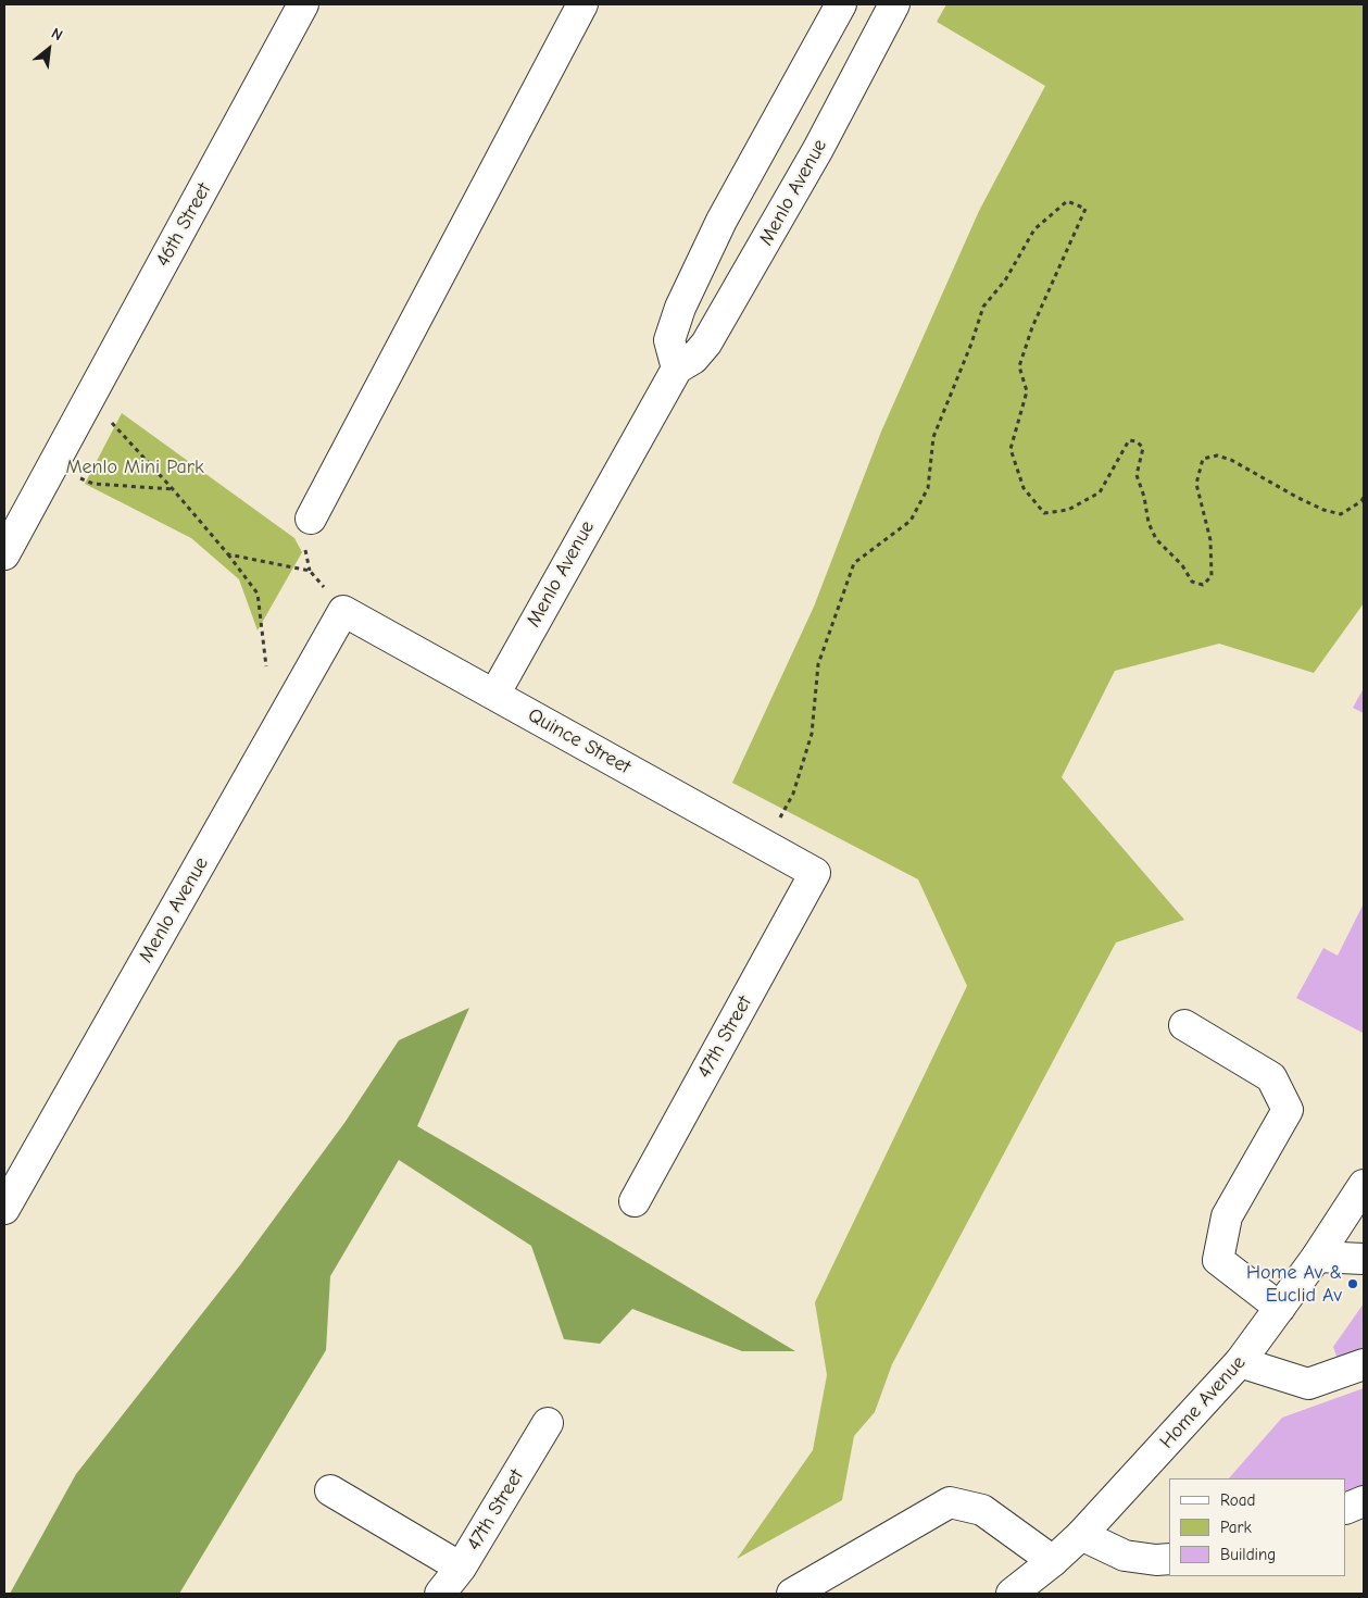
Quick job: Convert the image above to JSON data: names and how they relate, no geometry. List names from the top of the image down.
{
  "streets": {
    "street": [
      "Menlo Avenue",
      "46th Street",
      "Quince Street",
      "47th Street",
      "Home Avenue"
    ]
  },
  "crossings": [
    ["Menlo Avenue", "Quince Street"],
    ["Quince Street", "47th Street"]
  ],
  "parks": ["Menlo Mini Park"],
  "places": ["Home Av & Euclid Av"],
  "legend": ["Road", "Park", "Building"],
  "north": "top right"
}
